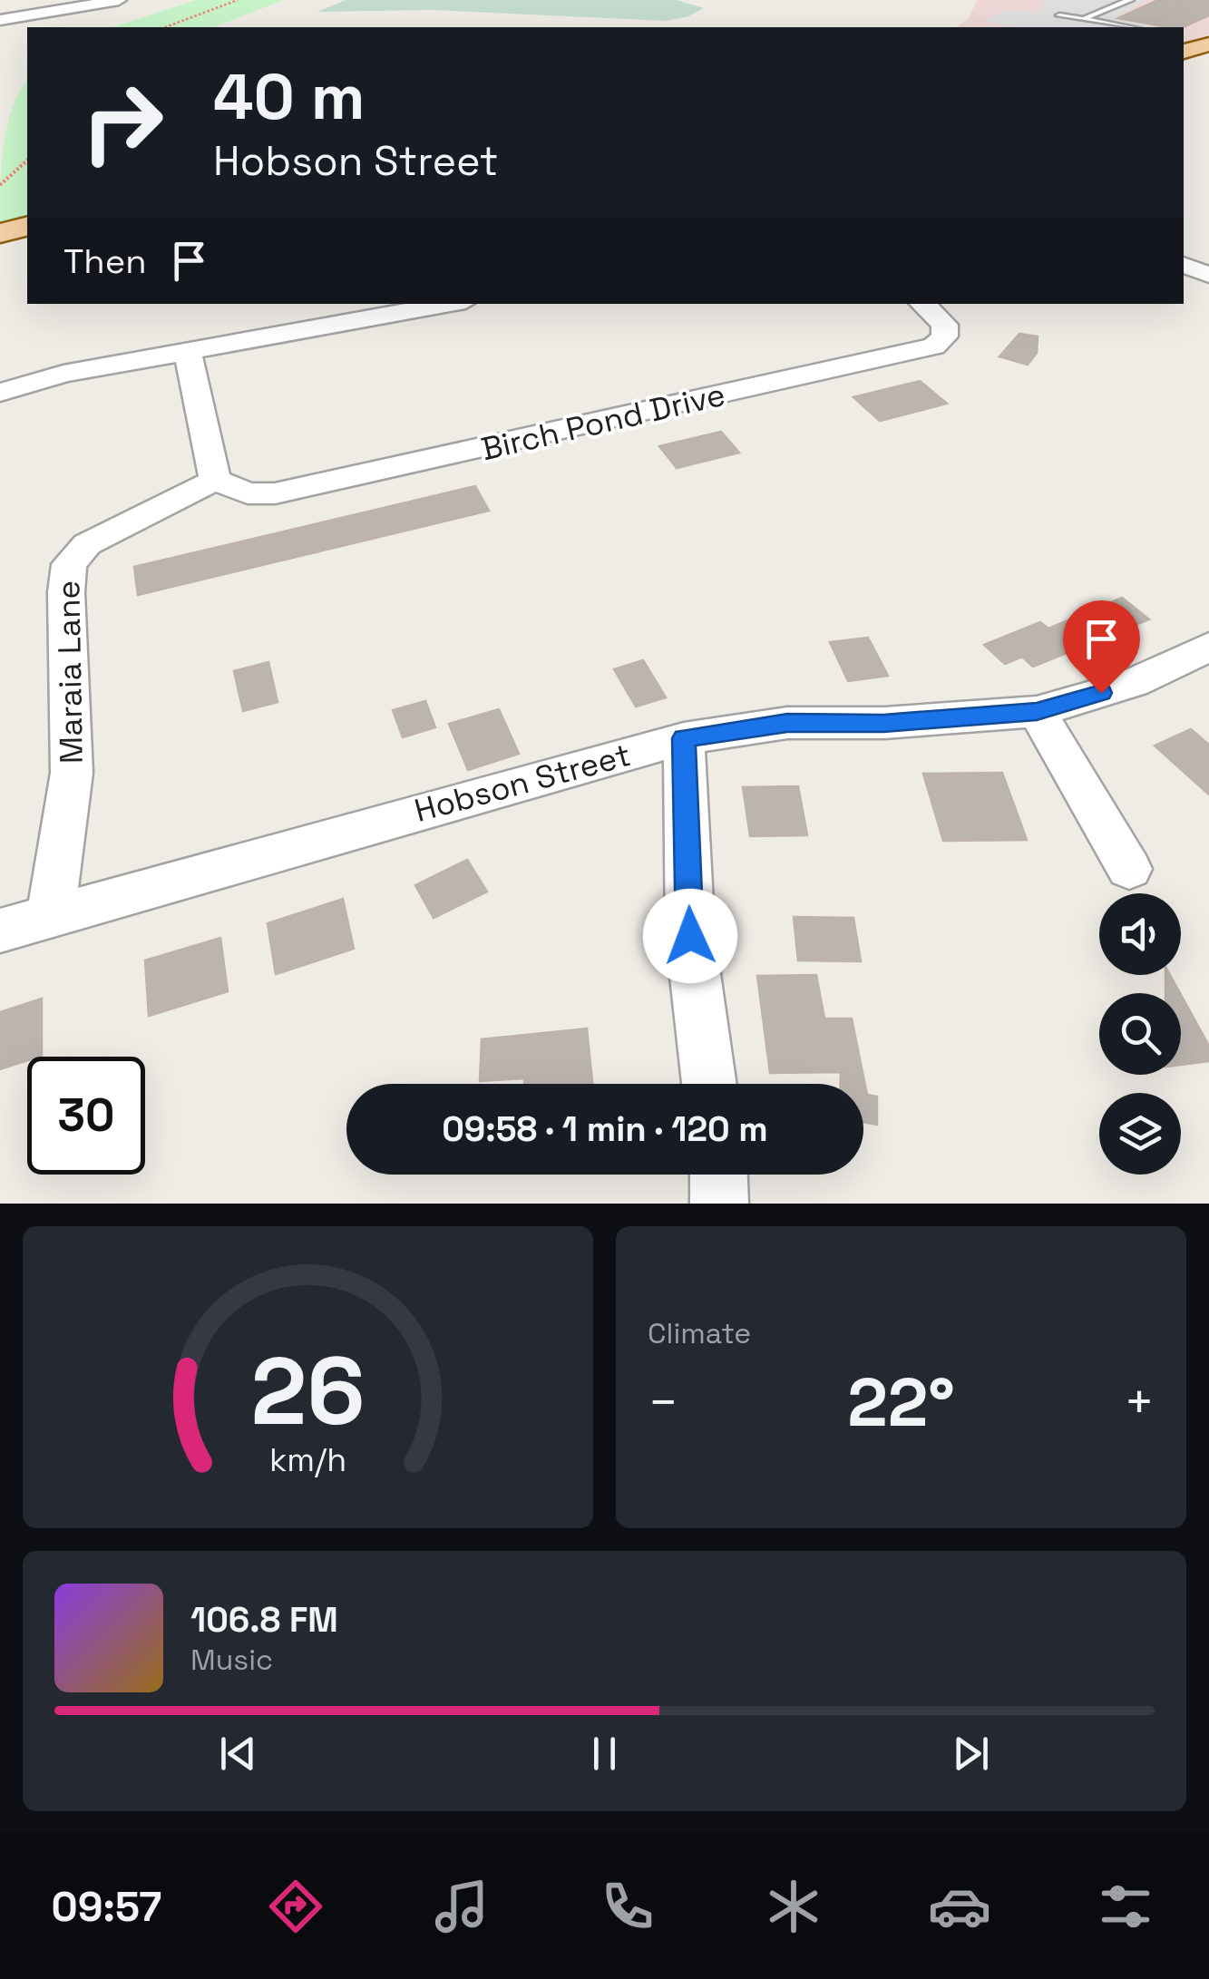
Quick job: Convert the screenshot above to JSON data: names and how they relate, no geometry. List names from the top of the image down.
{
  "streets": {
    "street": ["Birch Pond Drive", "Maraia Lane", "Hobson Street"]
  },
  "crossings": [
    ["Birch Pond Drive", "Maraia Lane"],
    ["Maraia Lane", "Hobson Street"]
  ],
  "page": {
    "turn": ["40 m", "Hobson Street"],
    "then": "Then",
    "limit": "30",
    "trip": "09:58 · 1 min · 120 m",
    "tile": "Climate",
    "heat": ["−", "22°", "+"],
    "song": ["106.8 FM", "Music"],
    "tabs": "09:57",
    "gauge": ["26", "km/h"]
  }
}
